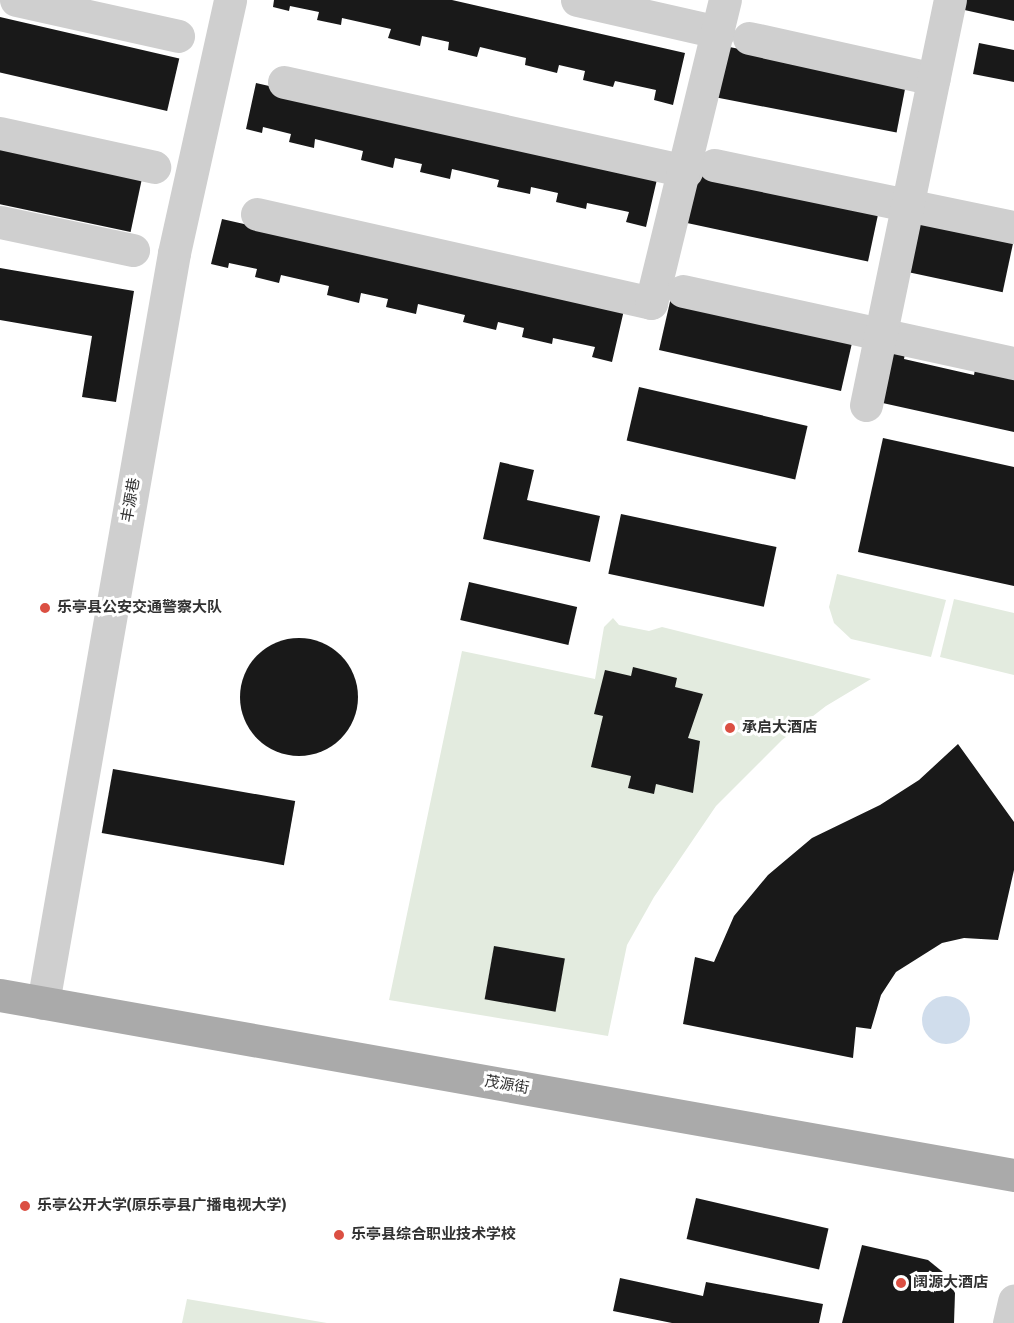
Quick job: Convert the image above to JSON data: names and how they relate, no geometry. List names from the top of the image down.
{
  "streets": {
    "main road": ["茂源街"],
    "street": ["丰源巷"]
  },
  "crossings": [
    ["丰源巷", "茂源街"]
  ],
  "places": [
    "乐亭县公安交通警察大队",
    "承启大酒店",
    "乐亭公开大学(原乐亭县广播电视大学)",
    "乐亭县综合职业技术学校",
    "阔源大酒店"
  ]
}
